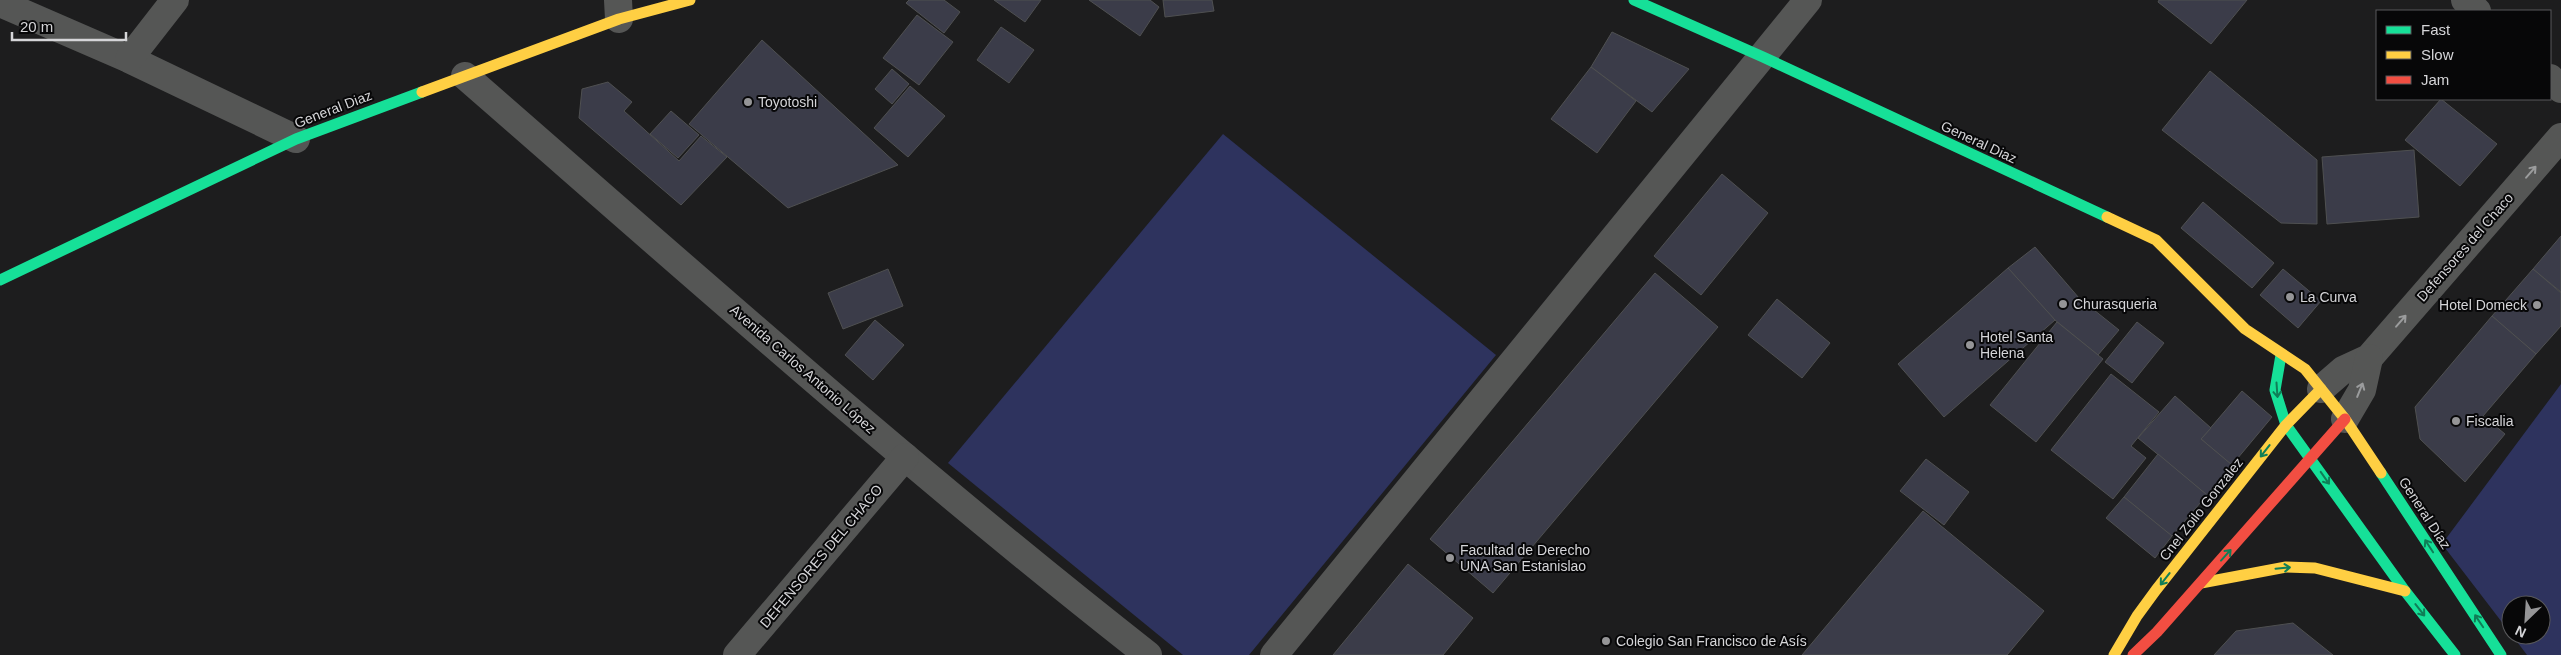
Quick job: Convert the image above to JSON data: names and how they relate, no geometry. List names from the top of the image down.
{
  "streets": {
    "street": [
      "General Diaz",
      "Defensores del Chaco",
      "Avenida Carlos Antonio López",
      "Cnel Zoilo Gonzalez",
      "General Díaz",
      "DEFENSORES DEL CHACO"
    ]
  },
  "crossings": [
    ["General Diaz", "Defensores del Chaco"],
    ["General Diaz", "Avenida Carlos Antonio López"],
    ["General Diaz", "Cnel Zoilo Gonzalez"],
    ["General Diaz", "General Díaz"],
    ["Defensores del Chaco", "Cnel Zoilo Gonzalez"],
    ["Defensores del Chaco", "General Díaz"],
    ["Avenida Carlos Antonio López", "DEFENSORES DEL CHACO"],
    ["Cnel Zoilo Gonzalez", "General Díaz"]
  ],
  "one_way": ["Defensores del Chaco"],
  "places": [
    "Toyotoshi",
    "La Curva",
    "Churasqueria",
    "Hotel Domeck",
    "Hotel Santa Helena",
    "Fiscalia",
    "Facultad de Derecho UNA San Estanislao",
    "Colegio San Francisco de Asís"
  ],
  "legend": ["Fast", "Slow", "Jam"],
  "scale_bar": "20 m",
  "north": "bottom left"
}
